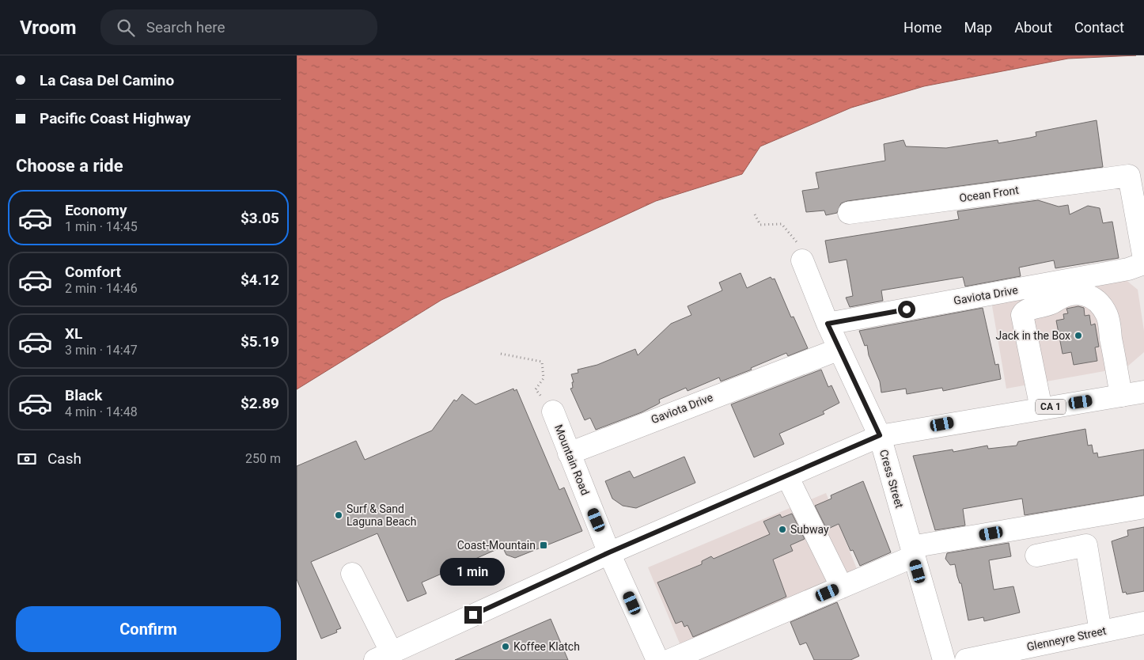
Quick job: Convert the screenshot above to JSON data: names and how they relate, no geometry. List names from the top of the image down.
{
  "streets": {
    "main road": [
      "Ocean Front",
      "Gaviota Drive",
      "CA 1",
      "Mountain Road",
      "Cress Street",
      "Glenneyre Street"
    ]
  },
  "crossings": [
    ["Gaviota Drive", "Mountain Road"],
    ["Gaviota Drive", "Cress Street"],
    ["CA 1", "Mountain Road"],
    ["CA 1", "Cress Street"]
  ],
  "places": {
    "other": [
      "Jack in the Box",
      "Surf & Sand Laguna Beach",
      "Subway",
      "Koffee Klatch"
    ],
    "transit": ["Coast-Mountain"]
  },
  "page": {
    "header": "Vroom",
    "search": "Search here",
    "nav": [
      "Home",
      "Map",
      "About",
      "Contact"
    ],
    "banner": ["La Casa Del Camino", "Pacific Coast Highway"],
    "heading": "Choose a ride",
    "list": [
      {
        "name": "Economy",
        "note": "1 min · 14:45",
        "value": "$3.05"
      },
      {
        "name": "Comfort",
        "note": "2 min · 14:46",
        "value": "$4.12"
      },
      {
        "name": "XL",
        "note": "3 min · 14:47",
        "value": "$5.19"
      },
      {
        "name": "Black",
        "note": "4 min · 14:48",
        "value": "$2.89"
      }
    ],
    "pay": ["Cash", "250 m"],
    "bubble": "1 min",
    "buttons": "Confirm"
  }
}
